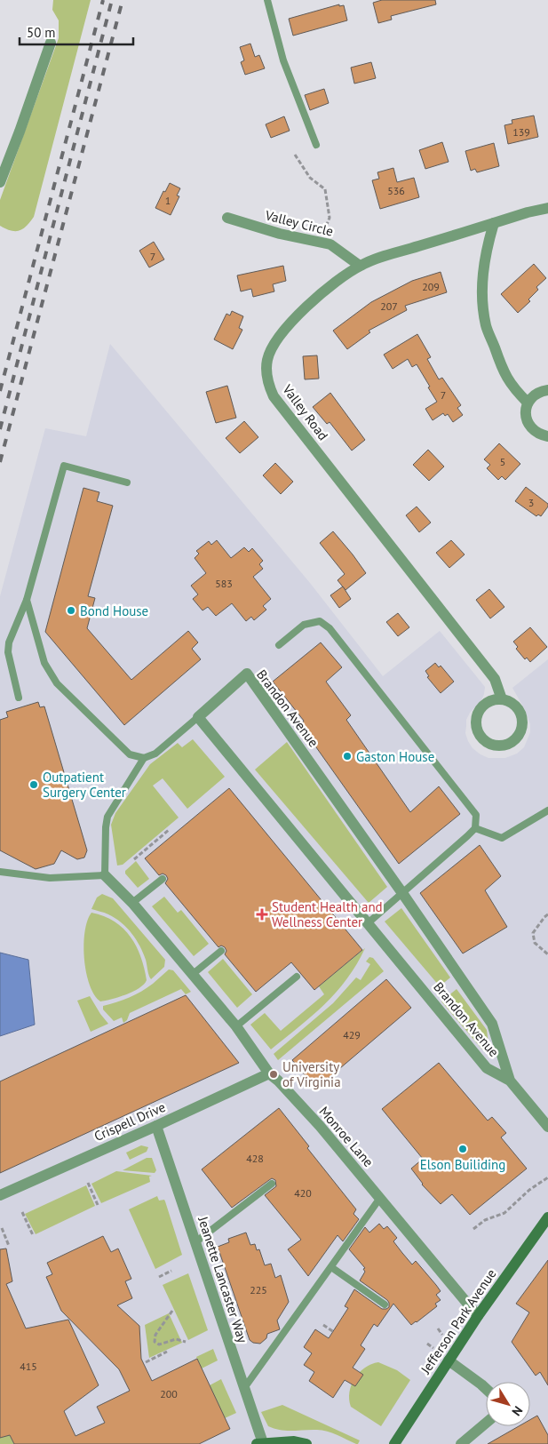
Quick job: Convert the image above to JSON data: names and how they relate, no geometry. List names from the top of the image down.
{
  "streets": {
    "main road": ["Jefferson Park Avenue"],
    "street": [
      "Valley Circle",
      "Valley Road",
      "Brandon Avenue",
      "Crispell Drive",
      "Monroe Lane",
      "Jeanette Lancaster Way"
    ]
  },
  "crossings": [
    ["Valley Circle", "Valley Road"],
    ["Crispell Drive", "Monroe Lane"],
    ["Crispell Drive", "Jeanette Lancaster Way"],
    ["Monroe Lane", "Jefferson Park Avenue"]
  ],
  "places": {
    "other": [
      "Bond House",
      "Gaston House",
      "Outpatient Surgery Center",
      "University of Virginia",
      "Elson Builiding"
    ],
    "health": ["Student Health and Wellness Center"]
  },
  "house_numbers": [
    "139",
    "536",
    "1",
    "7",
    "209",
    "207",
    "7",
    "5",
    "3",
    "583",
    "429",
    "428",
    "420",
    "225",
    "415",
    "200"
  ],
  "scale_bar": "50 m",
  "north": "bottom right"
}
